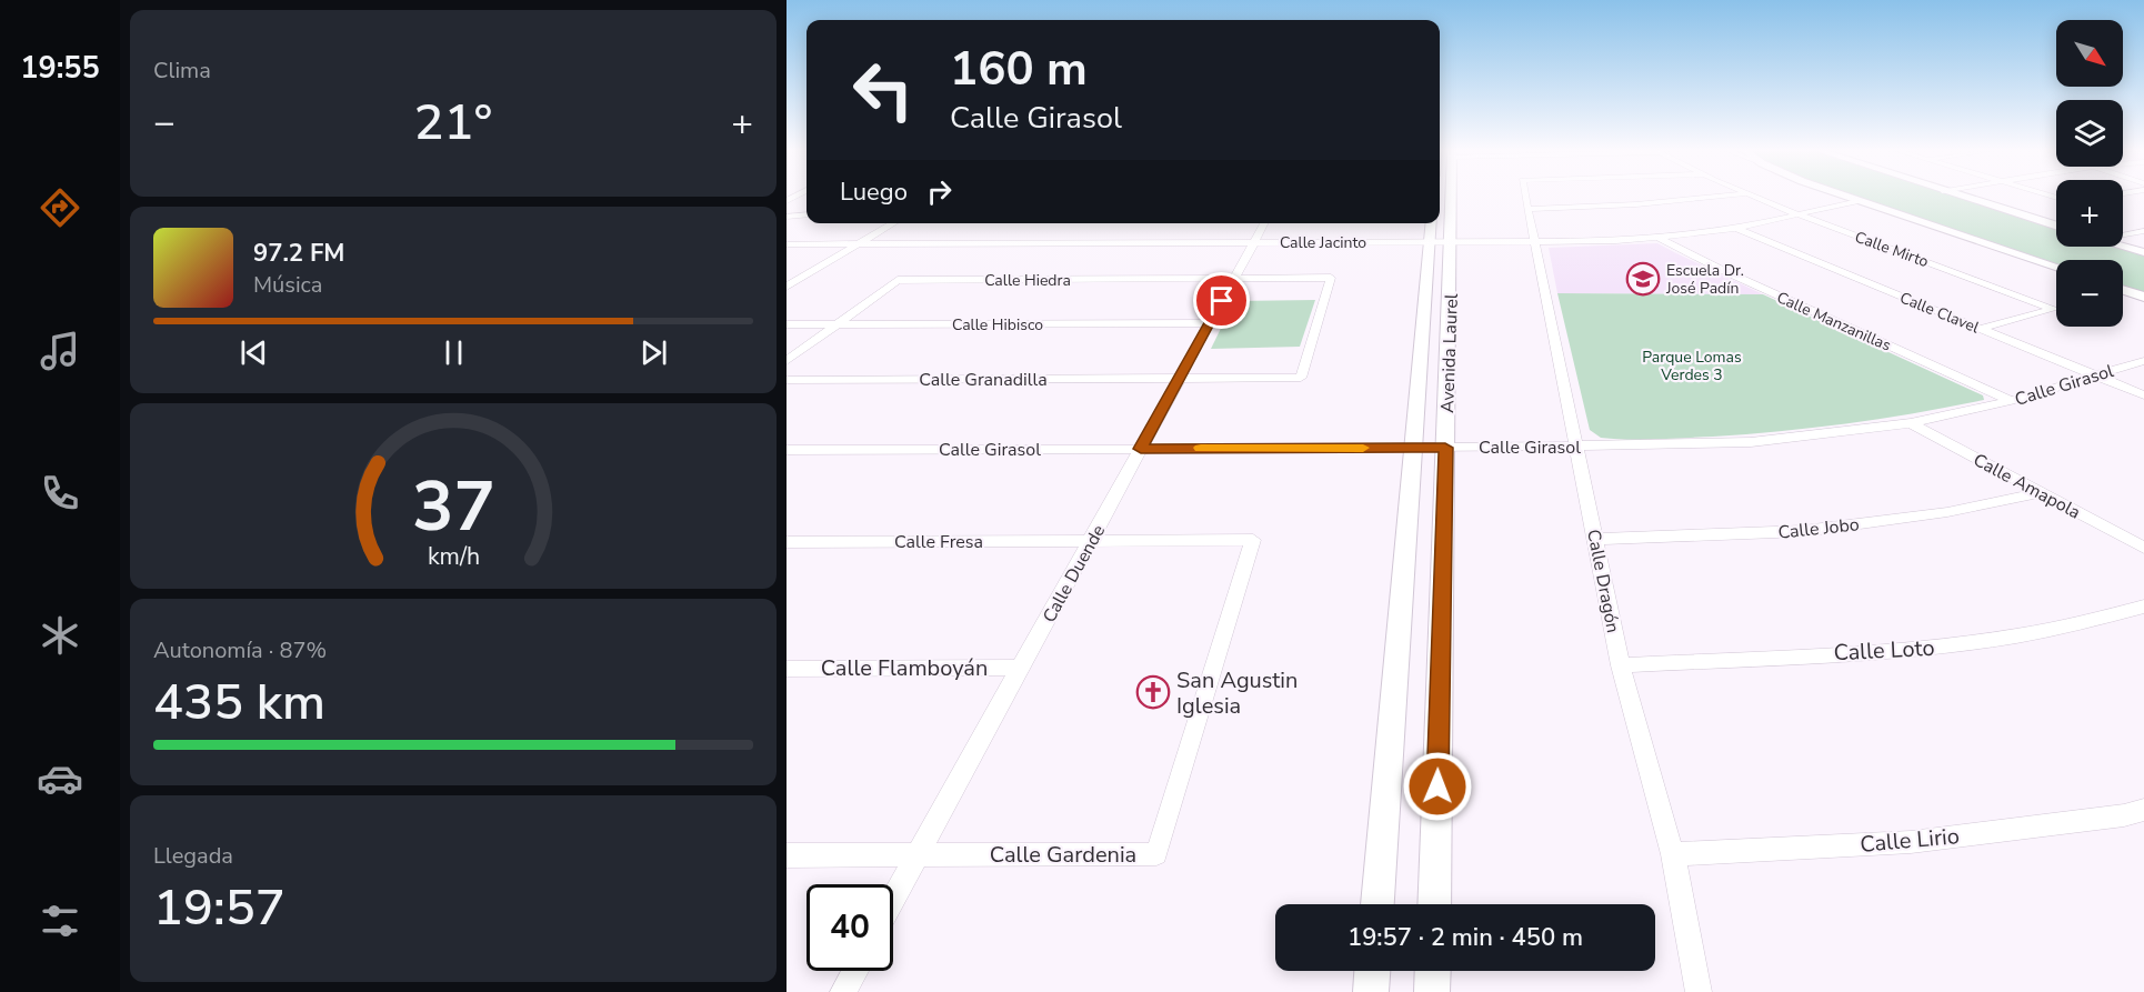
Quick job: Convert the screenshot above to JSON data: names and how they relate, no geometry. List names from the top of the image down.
{
  "streets": {
    "street": [
      "Calle Jacinto",
      "Calle Mirto",
      "Calle Hiedra",
      "Calle Clavel",
      "Calle Manzanillas",
      "Calle Hibisco",
      "Avenida Laurel",
      "Calle Granadilla",
      "Calle Girasol",
      "Calle Amapola",
      "Calle Jobo",
      "Calle Fresa",
      "Calle Duende",
      "Calle Dragón",
      "Calle Loto",
      "Calle Flamboyán",
      "Calle Lirio",
      "Calle Gardenia"
    ]
  },
  "crossings": [
    ["Calle Jacinto", "Calle Mirto"],
    ["Calle Jacinto", "Calle Clavel"],
    ["Calle Jacinto", "Calle Manzanillas"],
    ["Calle Jacinto", "Avenida Laurel"],
    ["Calle Jacinto", "Calle Duende"],
    ["Calle Jacinto", "Calle Dragón"],
    ["Calle Mirto", "Calle Clavel"],
    ["Calle Hiedra", "Calle Hibisco"],
    ["Calle Hiedra", "Calle Granadilla"],
    ["Calle Hiedra", "Calle Duende"],
    ["Calle Clavel", "Calle Girasol"],
    ["Calle Manzanillas", "Calle Girasol"],
    ["Calle Hibisco", "Calle Duende"],
    ["Avenida Laurel", "Calle Girasol"],
    ["Calle Granadilla", "Calle Duende"],
    ["Calle Girasol", "Calle Amapola"],
    ["Calle Girasol", "Calle Duende"],
    ["Calle Girasol", "Calle Dragón"],
    ["Calle Amapola", "Calle Jobo"],
    ["Calle Jobo", "Calle Dragón"],
    ["Calle Fresa", "Calle Duende"],
    ["Calle Fresa", "Calle Gardenia"],
    ["Calle Duende", "Calle Flamboyán"],
    ["Calle Duende", "Calle Gardenia"],
    ["Calle Dragón", "Calle Loto"],
    ["Calle Dragón", "Calle Lirio"]
  ],
  "parks": ["Parque Lomas Verdes 3"],
  "places": {
    "school or university": ["Escuela Dr. José Padín"],
    "church": ["San Agustin Iglesia"]
  },
  "north": "bottom right",
  "page": {
    "tabs": "19:55",
    "tile": [
      "Clima",
      ["Autonomía · 87%", "435 km"],
      ["Llegada", "19:57"]
    ],
    "map_buttons": ["+", "−"],
    "turn": ["160 m", "Calle Girasol"],
    "heat": ["−", "21°", "+"],
    "then": "Luego",
    "song": ["97.2 FM", "Música"],
    "limit": "40",
    "trip": "19:57 · 2 min · 450 m",
    "gauge": ["37", "km/h"]
  }
}
